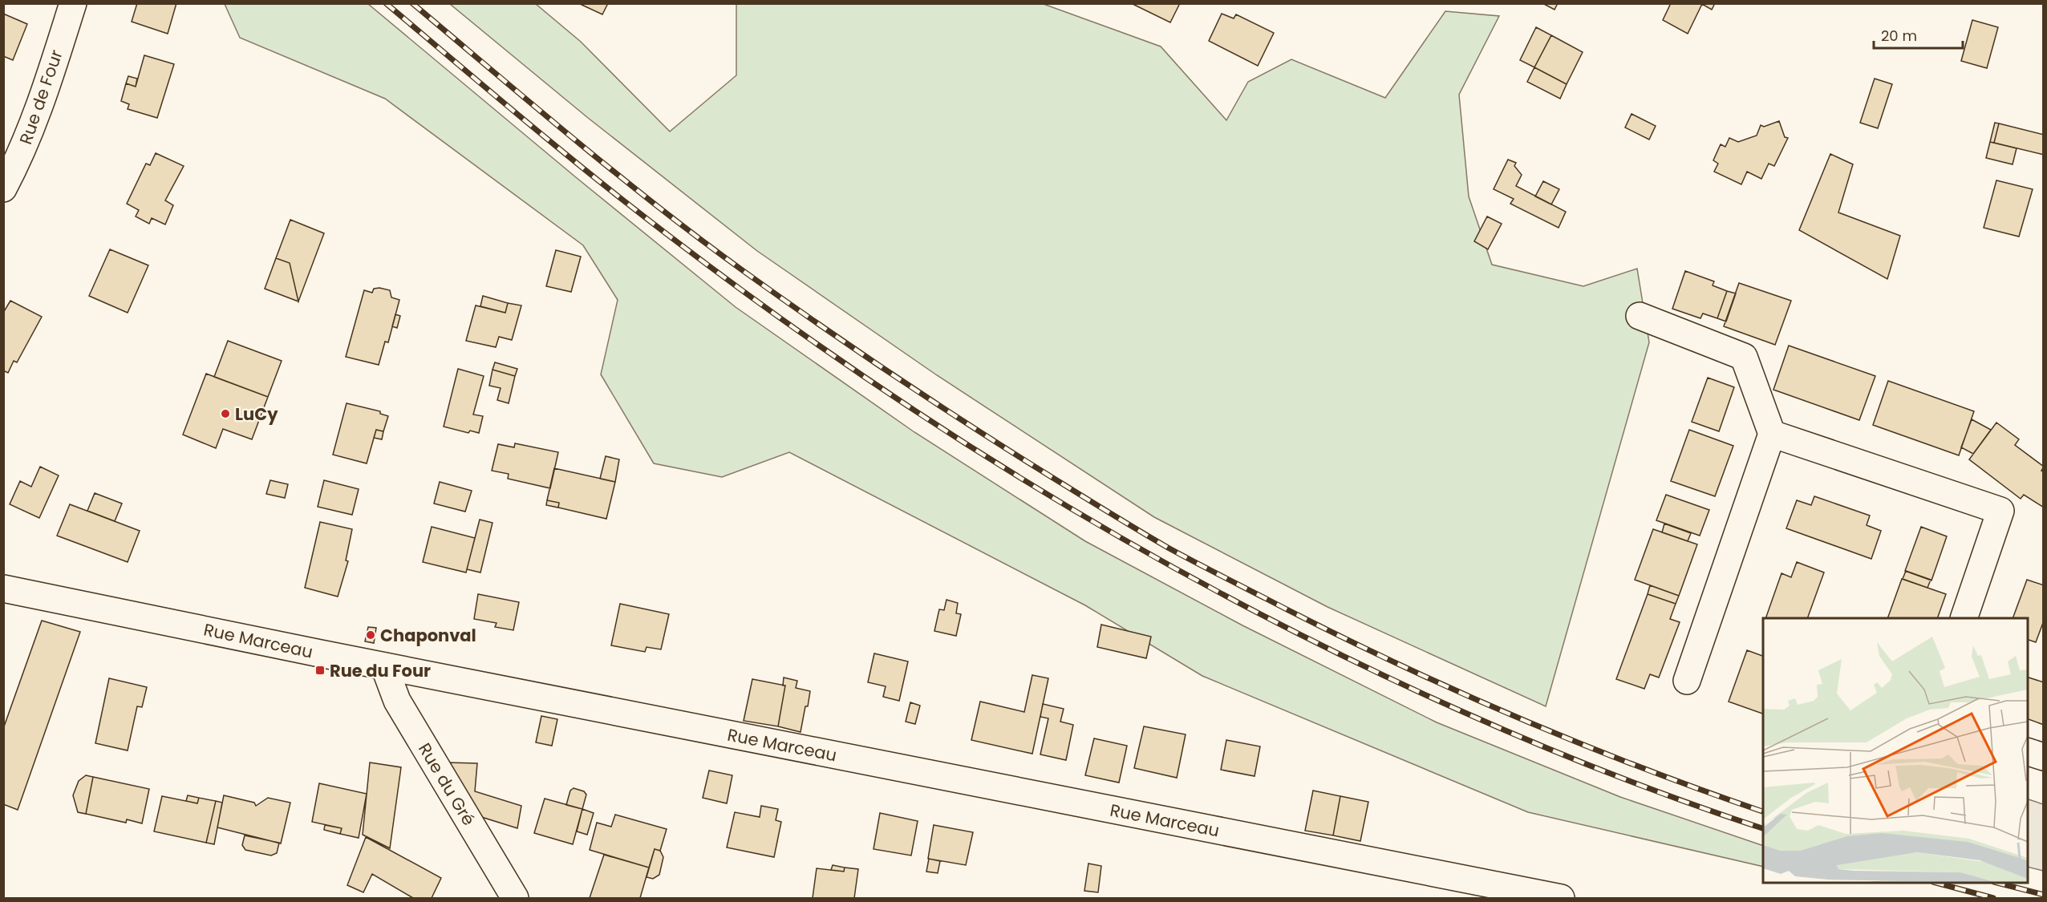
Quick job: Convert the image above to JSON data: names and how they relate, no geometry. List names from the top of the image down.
{
  "streets": {
    "main road": ["Rue de Four", "Rue Marceau", "Rue du Gré"]
  },
  "crossings": [
    ["Rue Marceau", "Rue du Gré"]
  ],
  "places": {
    "other": ["LuCy", "Chaponval"],
    "transit": ["Rue du Four"]
  },
  "scale_bar": "20 m"
}
